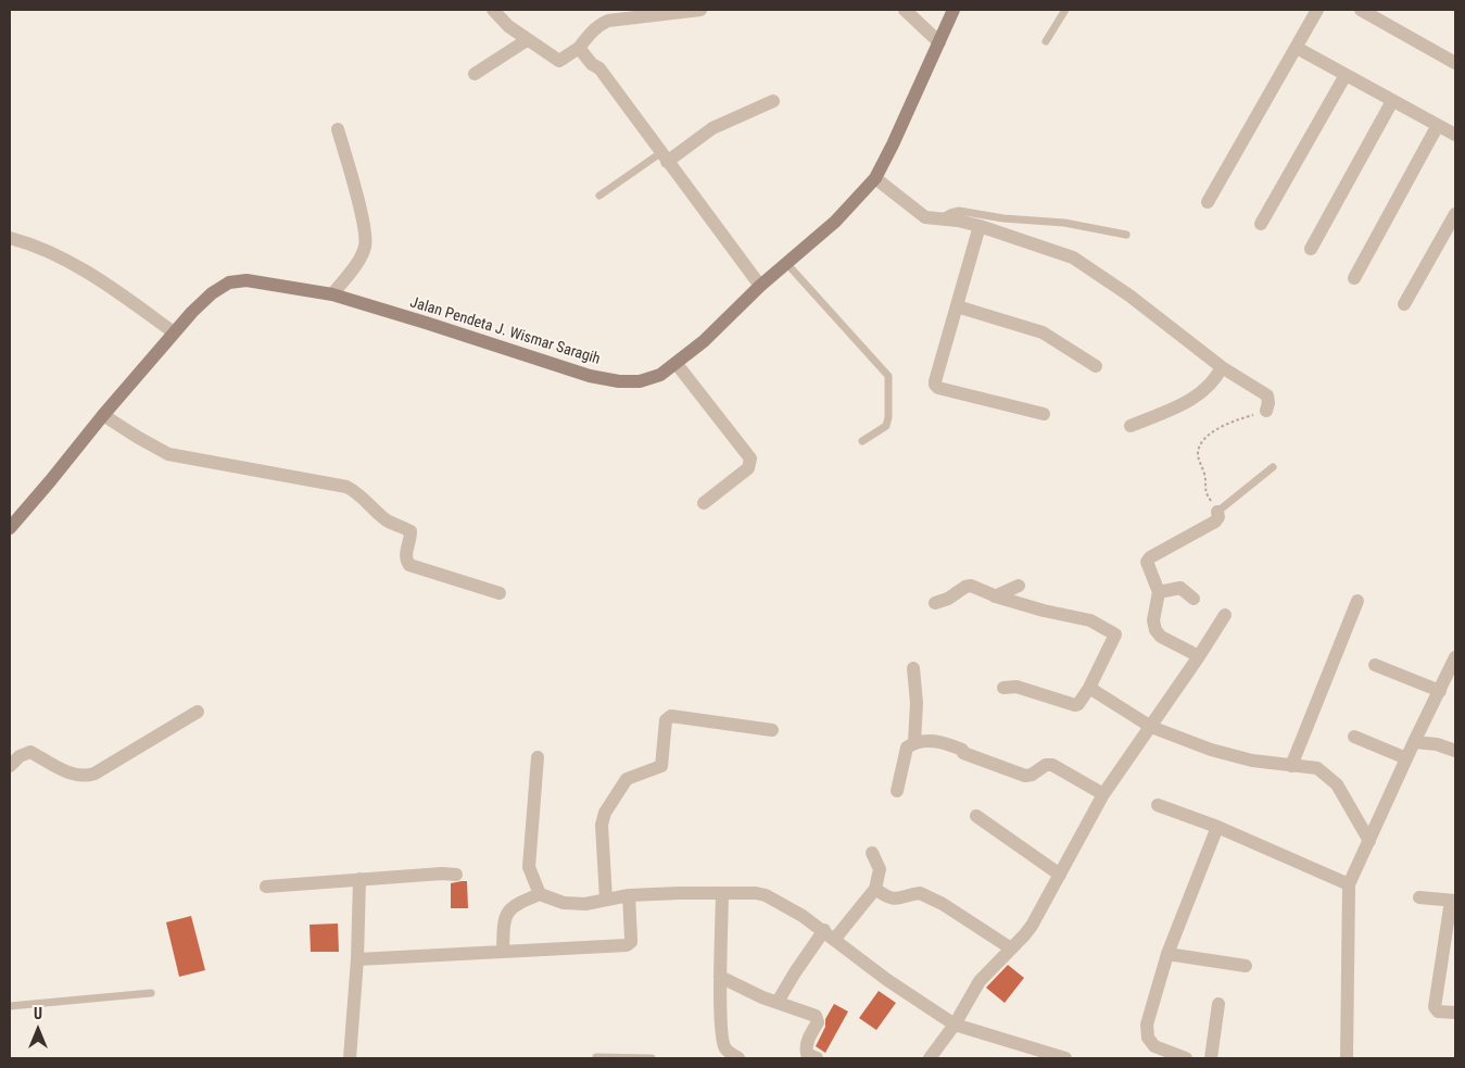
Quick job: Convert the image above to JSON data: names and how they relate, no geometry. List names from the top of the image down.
{
  "streets": {
    "street": ["Jalan Pendeta J. Wismar Saragih"]
  },
  "north": "top"
}
